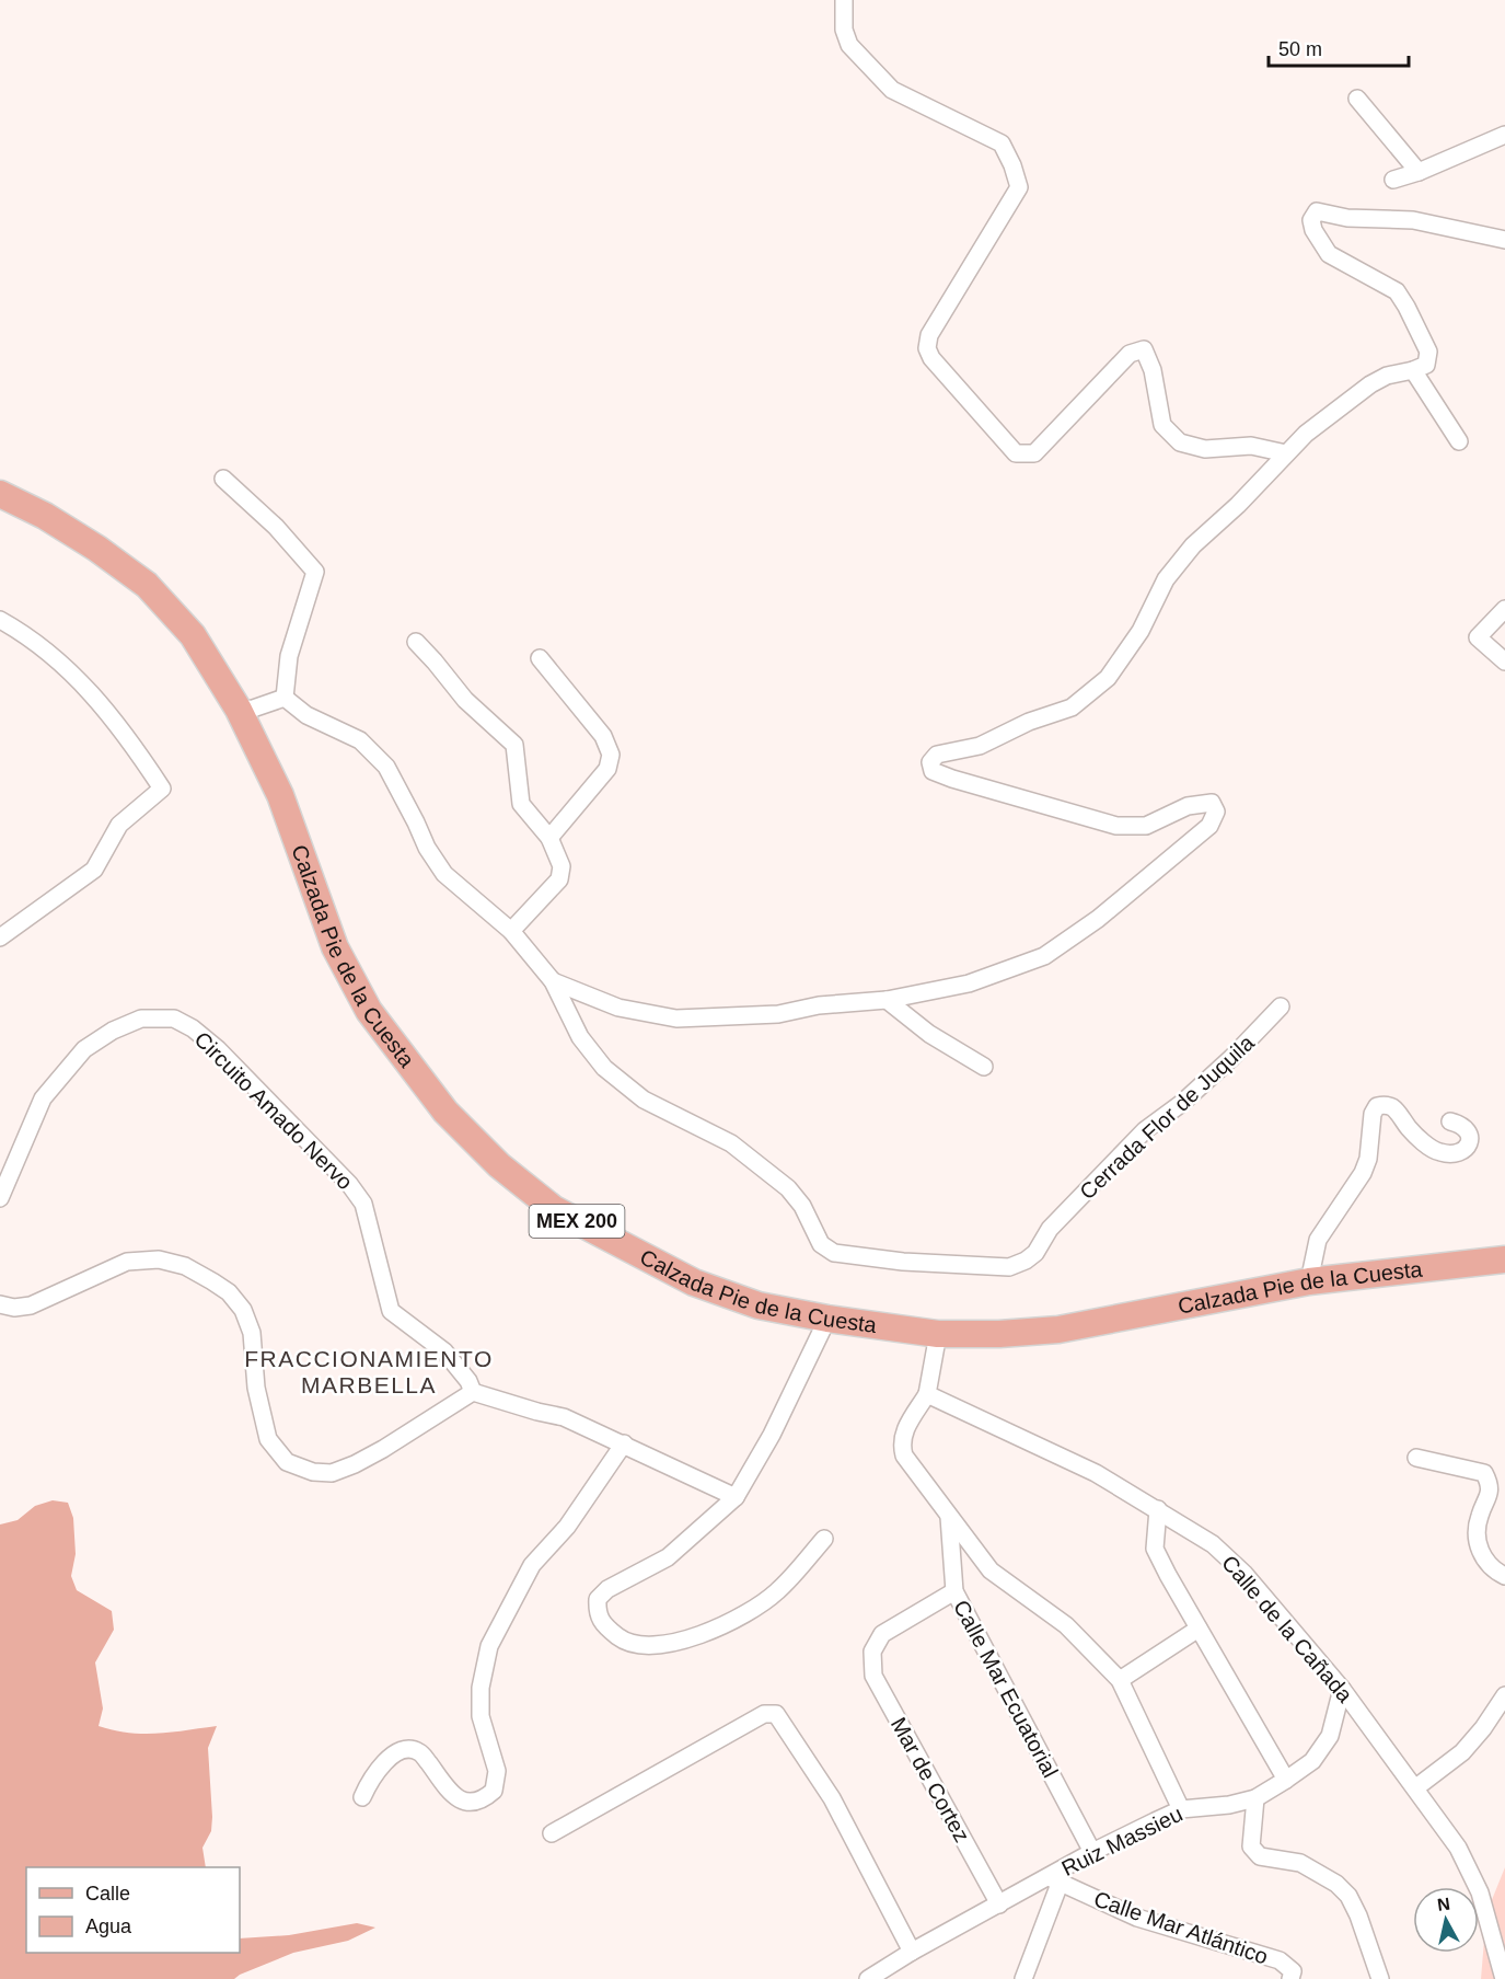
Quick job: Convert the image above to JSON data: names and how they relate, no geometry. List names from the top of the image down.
{
  "streets": {
    "main road": ["Calzada Pie de la Cuesta", "MEX 200"],
    "street": [
      "Circuito Amado Nervo",
      "Cerrada Flor de Juquila",
      "Calle de la Cañada",
      "Calle Mar Ecuatorial",
      "Mar de Cortez",
      "Ruiz Massieu",
      "Calle Mar Atlántico"
    ]
  },
  "crossings": [
    ["Calle de la Cañada", "Ruiz Massieu"],
    ["Calle Mar Ecuatorial", "Mar de Cortez"],
    ["Calle Mar Ecuatorial", "Ruiz Massieu"],
    ["Mar de Cortez", "Ruiz Massieu"],
    ["Ruiz Massieu", "Calle Mar Atlántico"]
  ],
  "districts": ["FRACCIONAMIENTO MARBELLA"],
  "legend": ["Calle", "Agua"],
  "scale_bar": "50 m",
  "north": "top"
}
